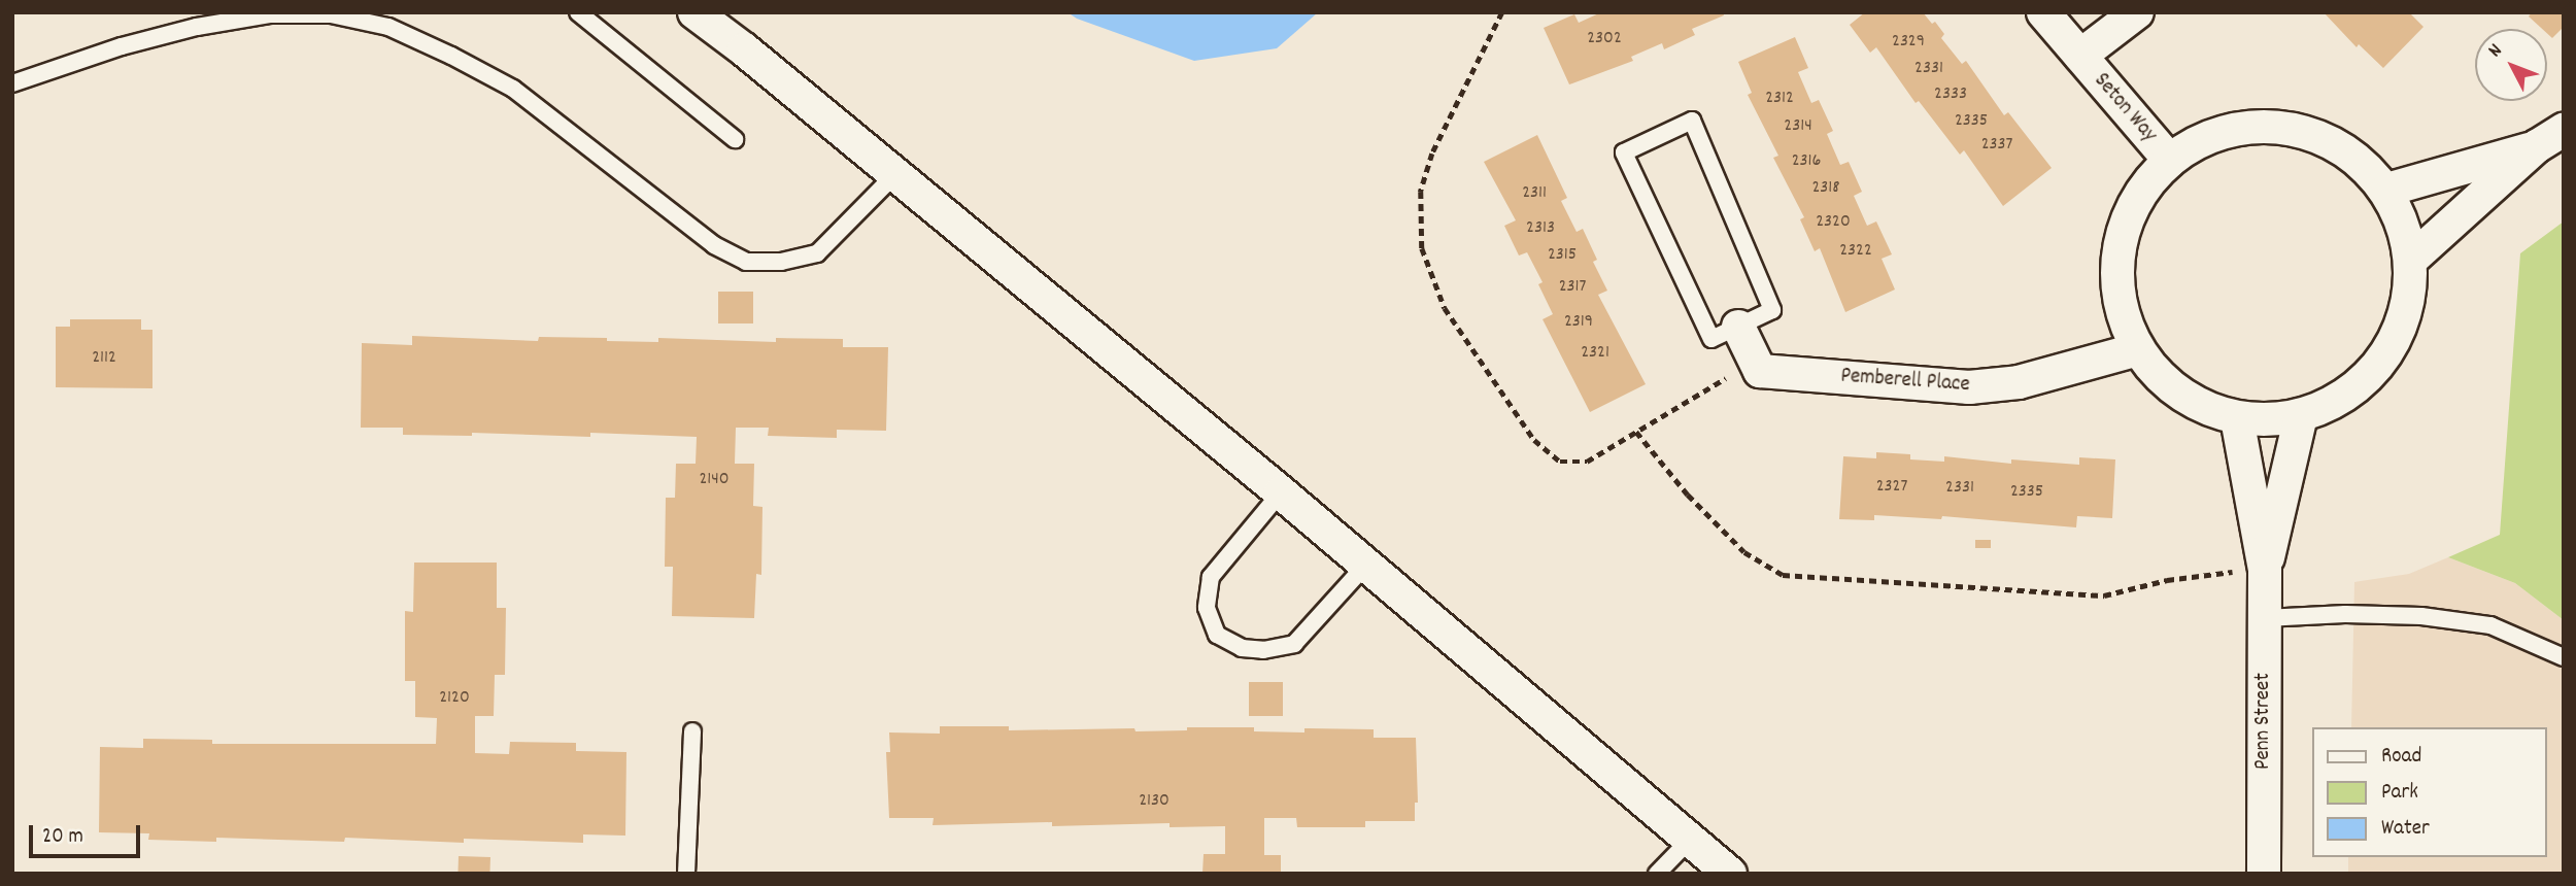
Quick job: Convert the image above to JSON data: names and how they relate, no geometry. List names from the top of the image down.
{
  "streets": {
    "street": ["Seton Way", "Pemberell Place", "Penn Street"]
  },
  "crossings": [
    ["Seton Way", "Pemberell Place"],
    ["Seton Way", "Penn Street"]
  ],
  "house_numbers": [
    "2302",
    "2329",
    "2331",
    "2333",
    "2312",
    "2335",
    "2314",
    "2337",
    "2316",
    "2318",
    "2311",
    "2320",
    "2313",
    "2322",
    "2315",
    "2317",
    "2319",
    "2321",
    "2112",
    "2140",
    "2327",
    "2331",
    "2335",
    "2120",
    "2130"
  ],
  "legend": ["Road", "Park", "Water"],
  "scale_bar": "20 m",
  "north": "top left"
}
